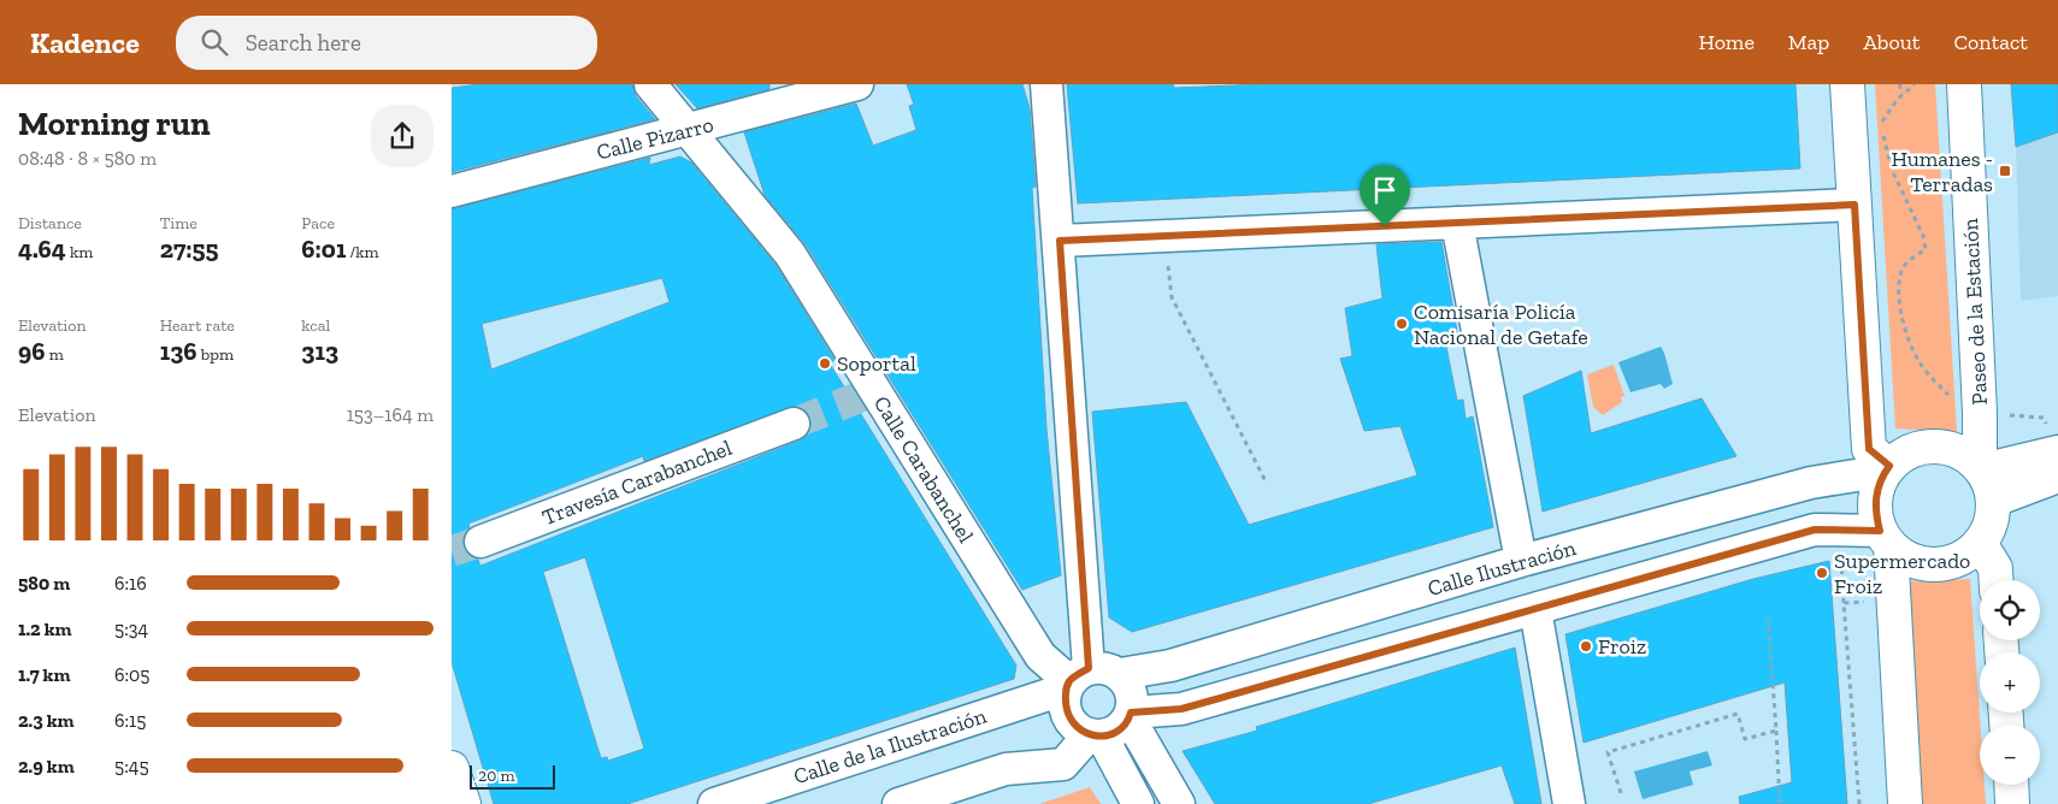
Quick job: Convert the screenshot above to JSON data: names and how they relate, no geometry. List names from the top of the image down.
{
  "streets": {
    "street": [
      "Calle Pizarro",
      "Paseo de la Estación",
      "Calle Carabanchel",
      "Travesía Carabanchel",
      "Calle Ilustración",
      "Calle de la Ilustración"
    ]
  },
  "crossings": [
    ["Calle Pizarro", "Calle Carabanchel"],
    ["Paseo de la Estación", "Calle Ilustración"],
    ["Calle Carabanchel", "Calle Ilustración"],
    ["Calle Carabanchel", "Calle de la Ilustración"],
    ["Calle Ilustración", "Calle de la Ilustración"]
  ],
  "places": {
    "transit": ["Humanes - Terradas"],
    "other": [
      "Comisaría Policía Nacional de Getafe",
      "Soportal",
      "Supermercado Froiz",
      "Froiz"
    ]
  },
  "scale_bar": "20 m",
  "page": {
    "header": "Kadence",
    "search": "Search here",
    "nav": [
      "Home",
      "Map",
      "About",
      "Contact"
    ],
    "heading": ["Morning run", "08:48 · 8 × 580 m"],
    "stats": [
      ["Distance", "4.64 km"],
      ["Time", "27:55"],
      ["Pace", "6:01 /km"],
      ["Elevation", "96 m"],
      ["Heart rate", "136 bpm"],
      ["kcal", "313"]
    ],
    "chart": ["Elevation", "153–164 m"],
    "list": [
      {
        "name": "580 m",
        "note": "6:16"
      },
      {
        "name": "1.2 km",
        "note": "5:34"
      },
      {
        "name": "1.7 km",
        "note": "6:05"
      },
      {
        "name": "2.3 km",
        "note": "6:15"
      },
      {
        "name": "2.9 km",
        "note": "5:45"
      }
    ],
    "map_buttons": ["+", "−"],
    "scale": "20 m"
  }
}
